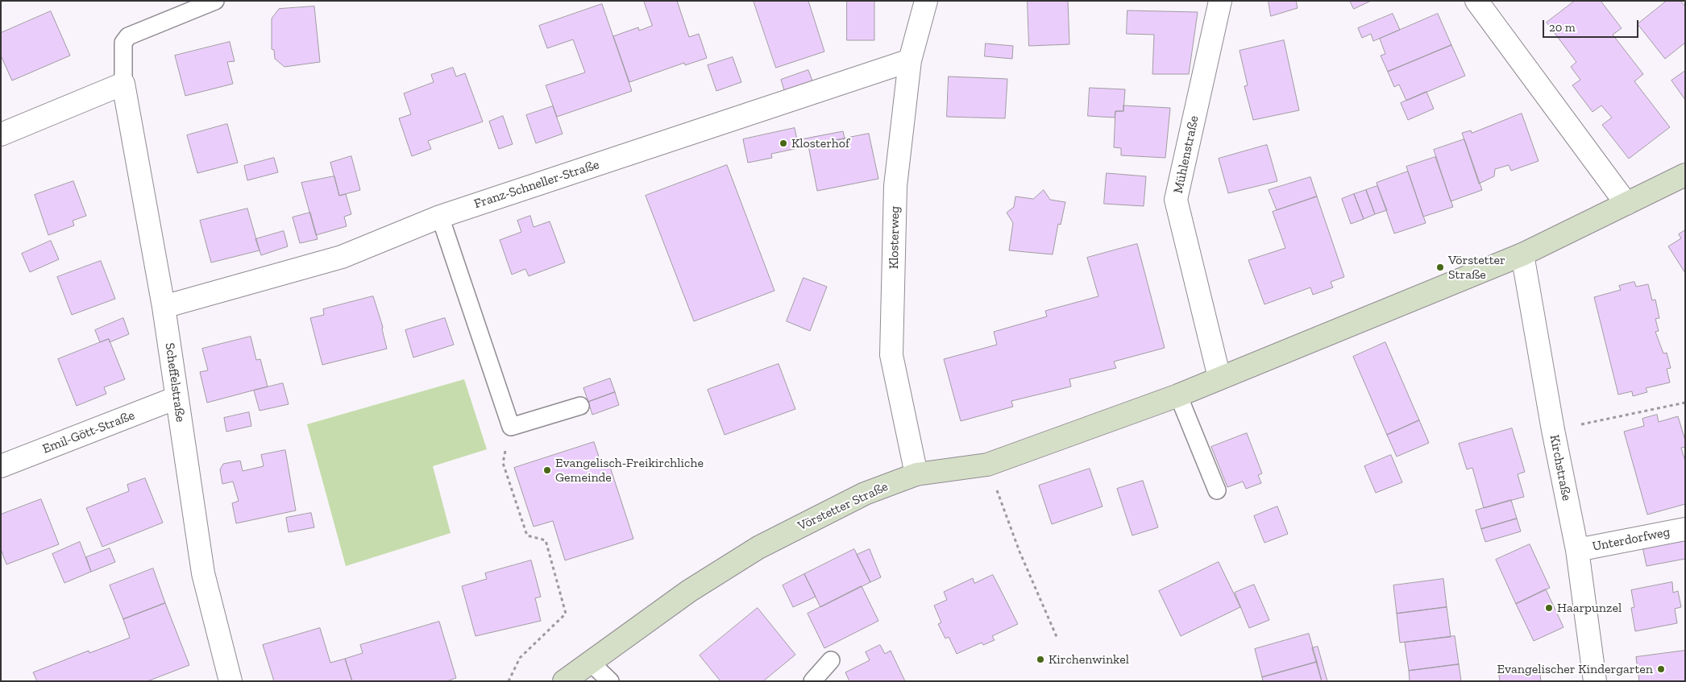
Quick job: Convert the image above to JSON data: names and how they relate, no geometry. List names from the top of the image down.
{
  "streets": {
    "street": [
      "Mühlenstraße",
      "Franz-Schneller-Straße",
      "Klosterweg",
      "Scheffelstraße",
      "Emil-Gött-Straße",
      "Kirchstraße",
      "Vörstetter Straße",
      "Unterdorfweg"
    ]
  },
  "crossings": [
    ["Mühlenstraße", "Vörstetter Straße"],
    ["Franz-Schneller-Straße", "Klosterweg"],
    ["Franz-Schneller-Straße", "Scheffelstraße"],
    ["Klosterweg", "Vörstetter Straße"],
    ["Scheffelstraße", "Emil-Gött-Straße"],
    ["Kirchstraße", "Vörstetter Straße"],
    ["Kirchstraße", "Unterdorfweg"]
  ],
  "places": [
    "Klosterhof",
    "Vörstetter Straße",
    "Evangelisch-Freikirchliche Gemeinde",
    "Haarpunzel",
    "Kirchenwinkel",
    "Evangelischer Kindergarten"
  ],
  "scale_bar": "20 m"
}
